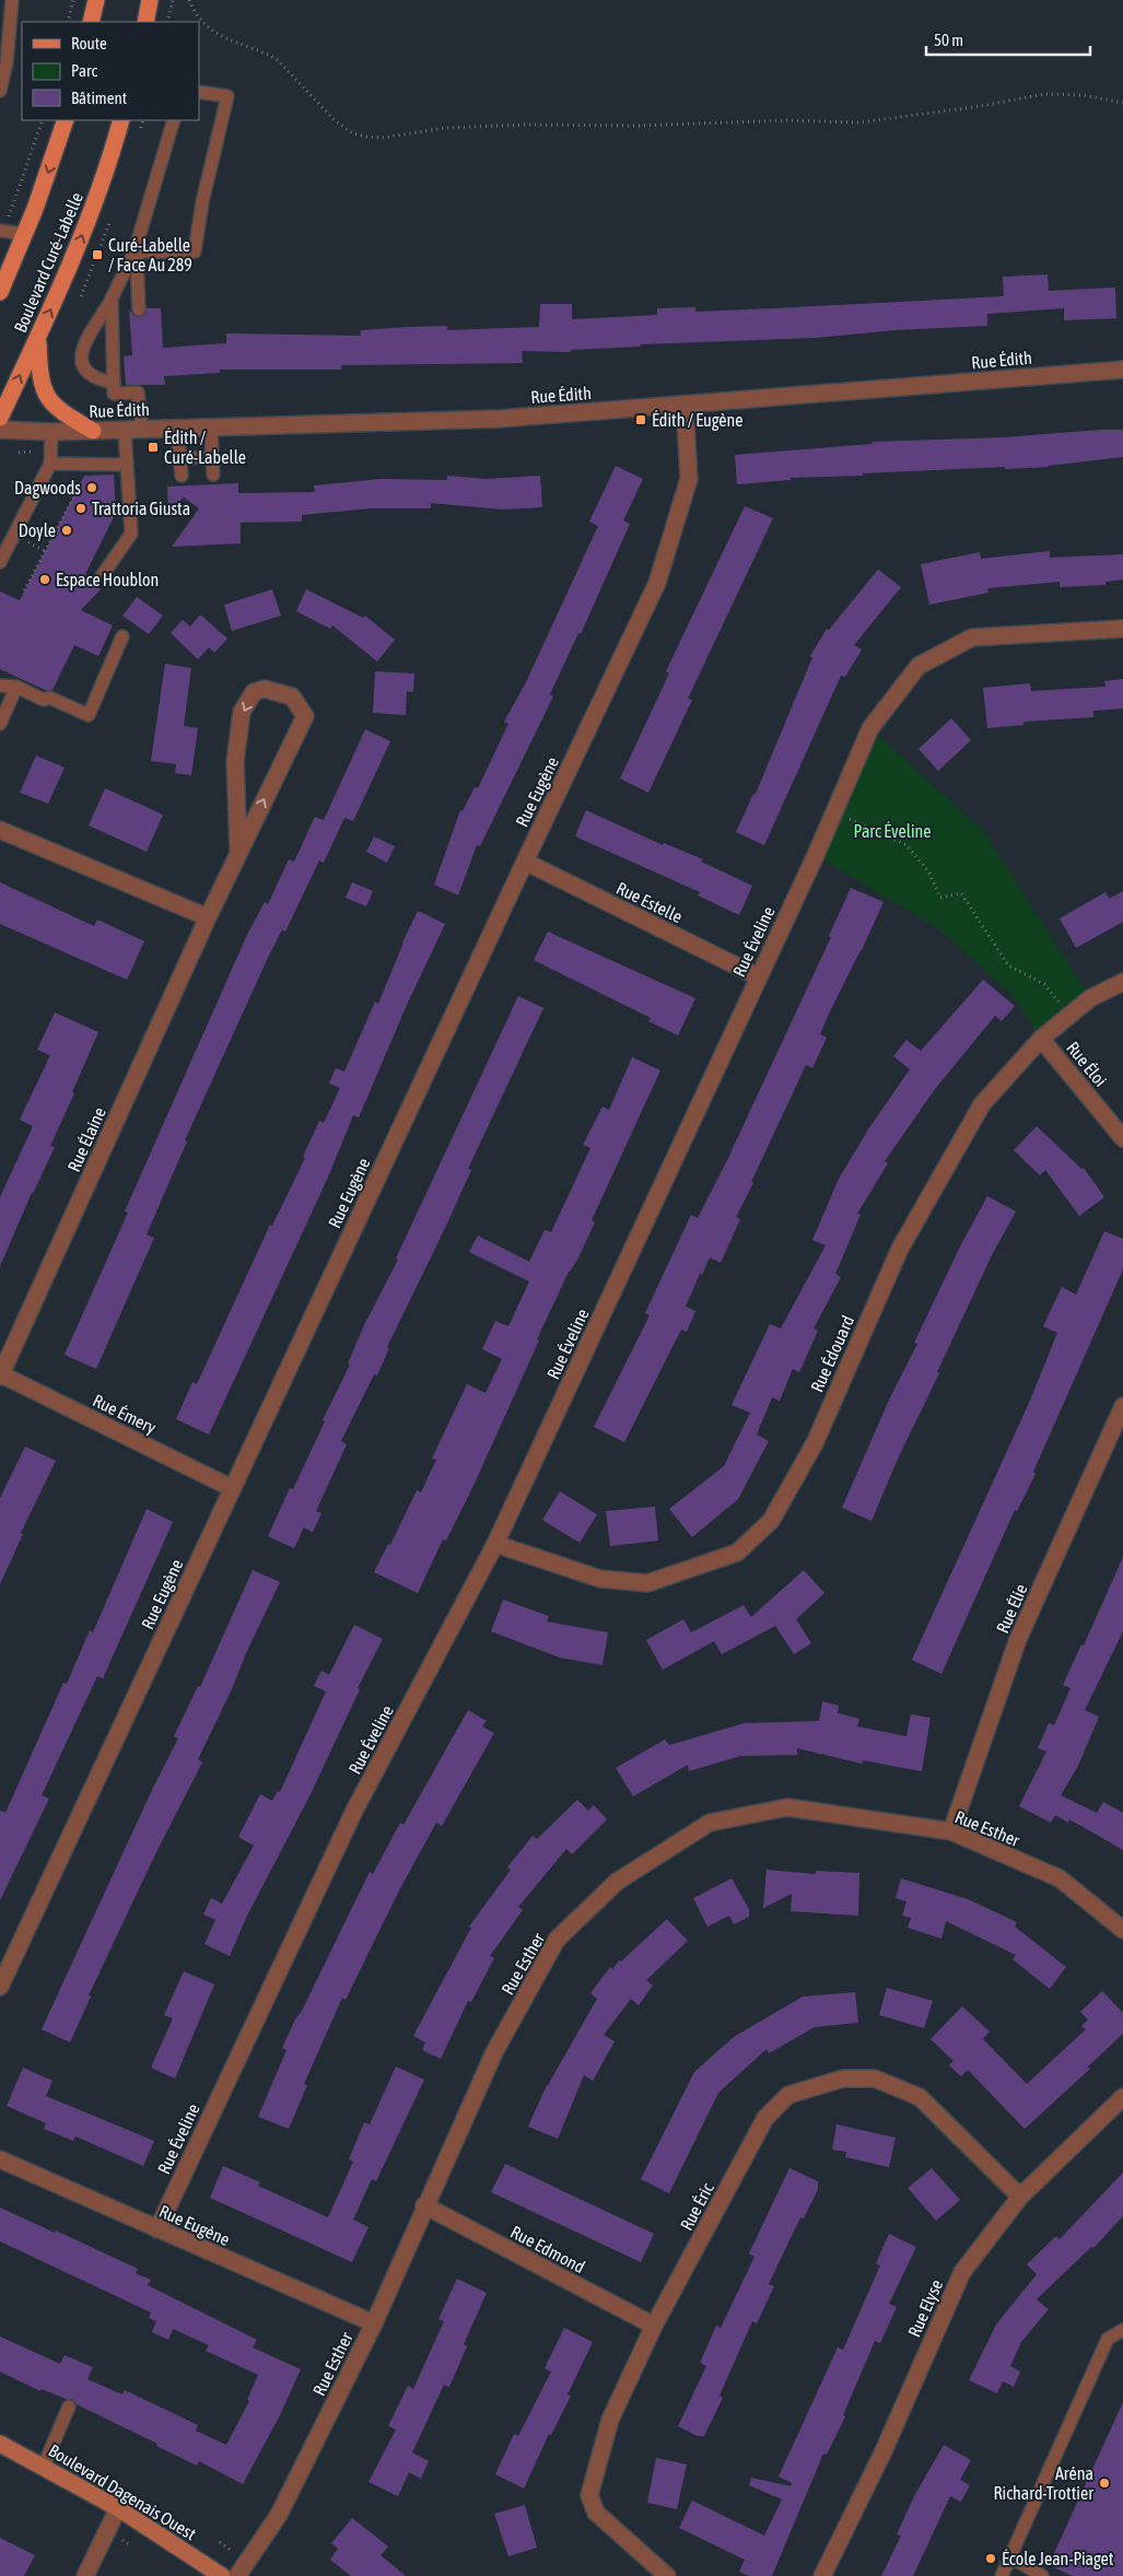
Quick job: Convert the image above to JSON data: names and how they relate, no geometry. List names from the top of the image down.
{
  "streets": {
    "main road": ["Boulevard Curé-Labelle", "Boulevard Dagenais Ouest"],
    "street": [
      "Rue Édith",
      "Rue Eugène",
      "Rue Estelle",
      "Rue Éveline",
      "Rue Éloi",
      "Rue Élaine",
      "Rue Édouard",
      "Rue Émery",
      "Rue Élie",
      "Rue Esther",
      "Rue Éric",
      "Rue Edmond",
      "Rue Elyse"
    ]
  },
  "crossings": [
    ["Rue Édith", "Rue Eugène"],
    ["Rue Eugène", "Rue Estelle"],
    ["Rue Eugène", "Rue Éveline"],
    ["Rue Eugène", "Rue Émery"],
    ["Rue Eugène", "Rue Esther"],
    ["Rue Estelle", "Rue Éveline"],
    ["Rue Éveline", "Rue Édouard"],
    ["Rue Éloi", "Rue Édouard"],
    ["Rue Élaine", "Rue Émery"],
    ["Rue Élie", "Rue Esther"],
    ["Rue Esther", "Rue Edmond"],
    ["Rue Éric", "Rue Edmond"],
    ["Rue Éric", "Rue Elyse"]
  ],
  "parks": ["Parc Éveline"],
  "places": {
    "transit": ["Curé-Labelle / Face Au 289", "Édith / Eugène", "Édith / Curé-Labelle"],
    "other": [
      "Dagwoods",
      "Trattoria Giusta",
      "Doyle",
      "Espace Houblon",
      "Aréna Richard-Trottier",
      "École Jean-Piaget"
    ]
  },
  "legend": ["Route", "Parc", "Bâtiment"],
  "scale_bar": "50 m"
}
